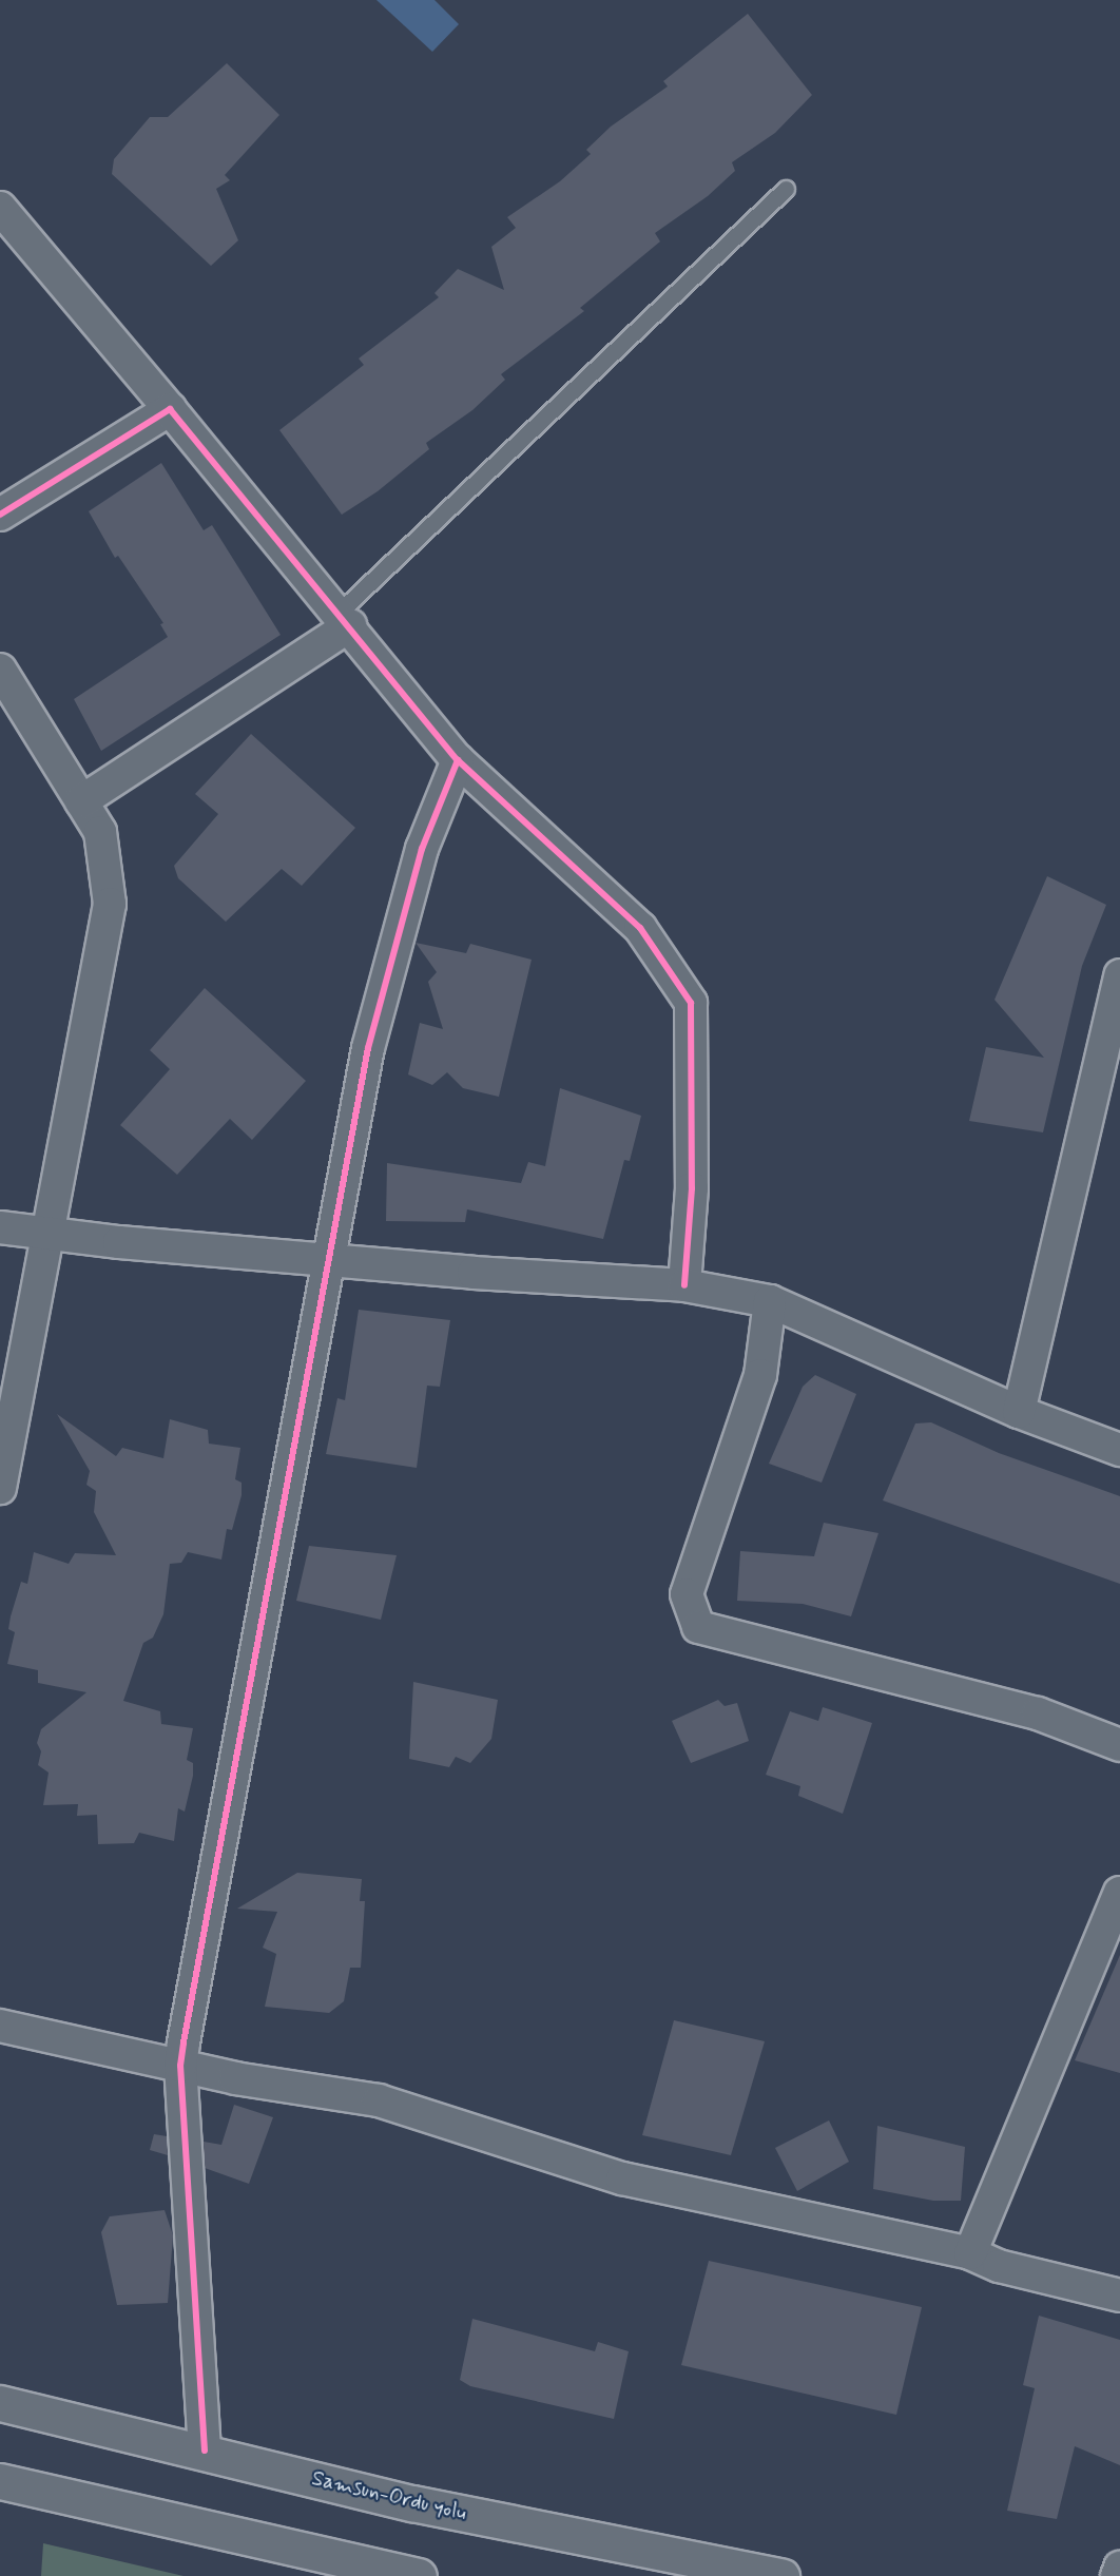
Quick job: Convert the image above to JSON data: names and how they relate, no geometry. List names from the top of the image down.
{
  "streets": {
    "highway": ["Samsun-Ordu yolu"]
  }
}
